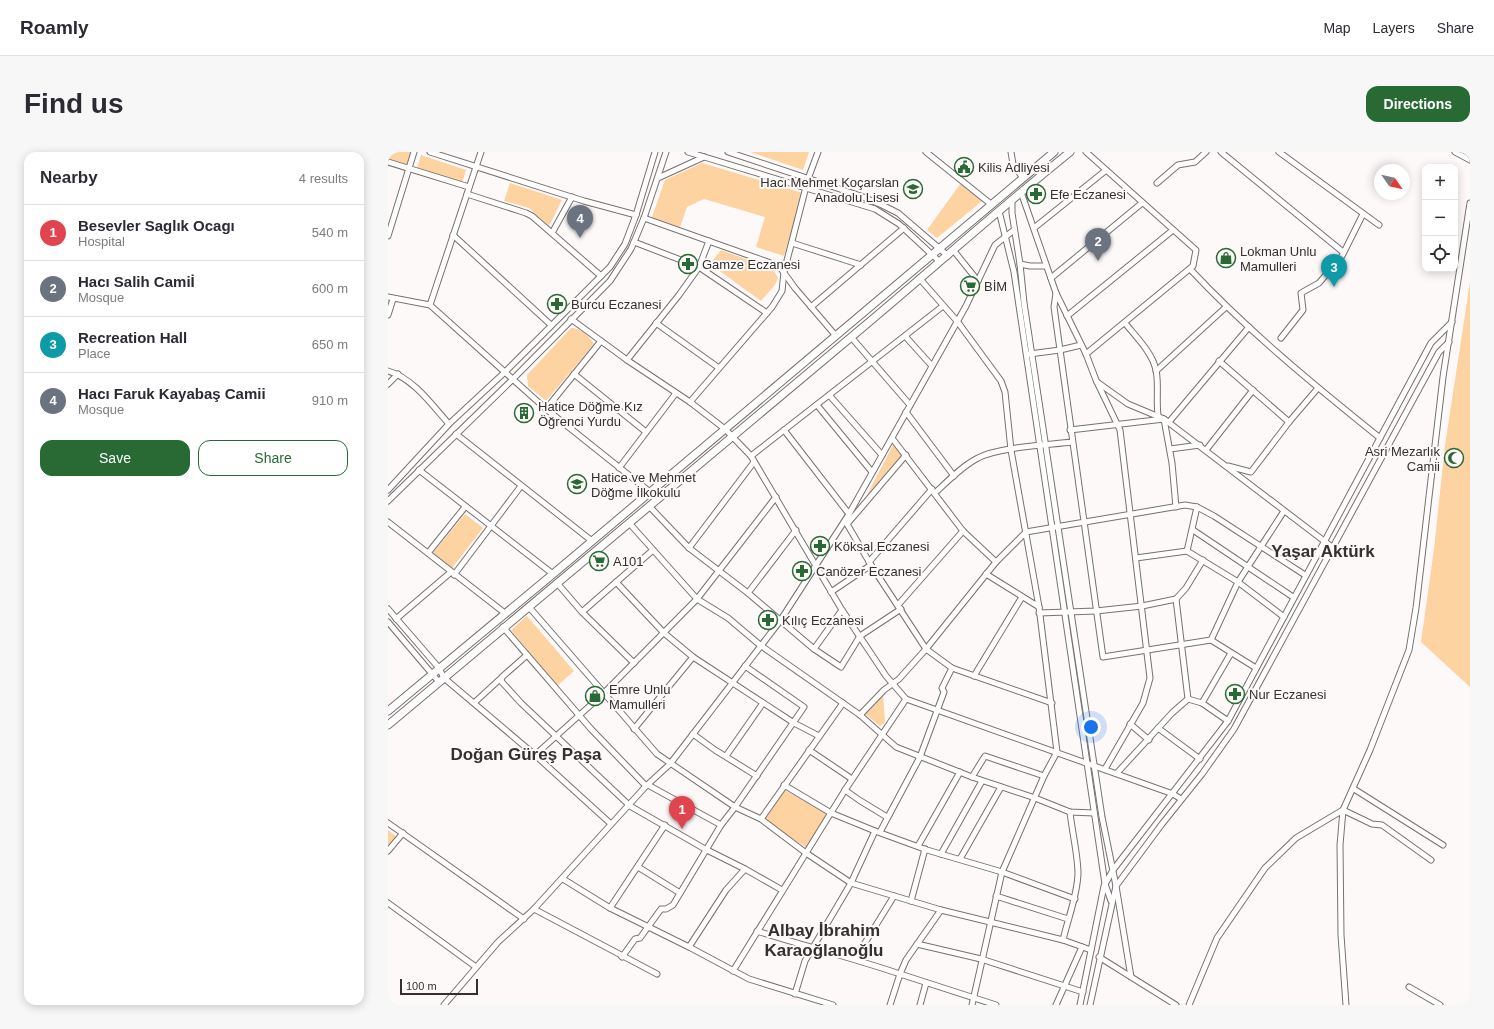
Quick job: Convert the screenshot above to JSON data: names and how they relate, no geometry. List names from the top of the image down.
{
  "districts": ["Yaşar Aktürk", "Doğan Güreş Paşa", "Albay İbrahim Karaoğlanoğlu"],
  "places": {
    "public building": ["Kilis Adliyesi"],
    "school or university": ["Hacı Mehmet Koçarslan Anadolu Lisesi", "Hatice ve Mehmet Döğme İlkokulu"],
    "pharmacy": [
      "Efe Eczanesi",
      "Gamze Eczanesi",
      "Burcu Eczanesi",
      "Köksal Eczanesi",
      "Canözer Eczanesi",
      "Kılıç Eczanesi",
      "Nur Eczanesi"
    ],
    "shop": ["Lokman Unlu Mamulleri", "Emre Unlu Mamulleri"],
    "supermarket": ["BİM", "A101"],
    "building": ["Hatice Döğme Kız Öğrenci Yurdu"],
    "mosque": ["Asri Mezarlık Camii"]
  },
  "scale_bar": "100 m",
  "north": "bottom right",
  "page": {
    "header": "Roamly",
    "nav": ["Map", "Layers", "Share"],
    "buttons": [
      "Directions",
      ["Save", "Share"]
    ],
    "title": "Find us",
    "heading": ["Nearby", "4 results"],
    "map_buttons": ["+", "−"],
    "list": [
      {
        "mark": "1",
        "name": "Besevler Saglık Ocagı",
        "note": "Hospital",
        "value": "540 m"
      },
      {
        "mark": "2",
        "name": "Hacı Salih Camiİ",
        "note": "Mosque",
        "value": "600 m"
      },
      {
        "mark": "3",
        "name": "Recreation Hall",
        "note": "Place",
        "value": "650 m"
      },
      {
        "mark": "4",
        "name": "Hacı Faruk Kayabaş Camii",
        "note": "Mosque",
        "value": "910 m"
      }
    ],
    "pins": [
      "4",
      "2",
      "3",
      "1"
    ],
    "scale": "100 m"
  }
}
